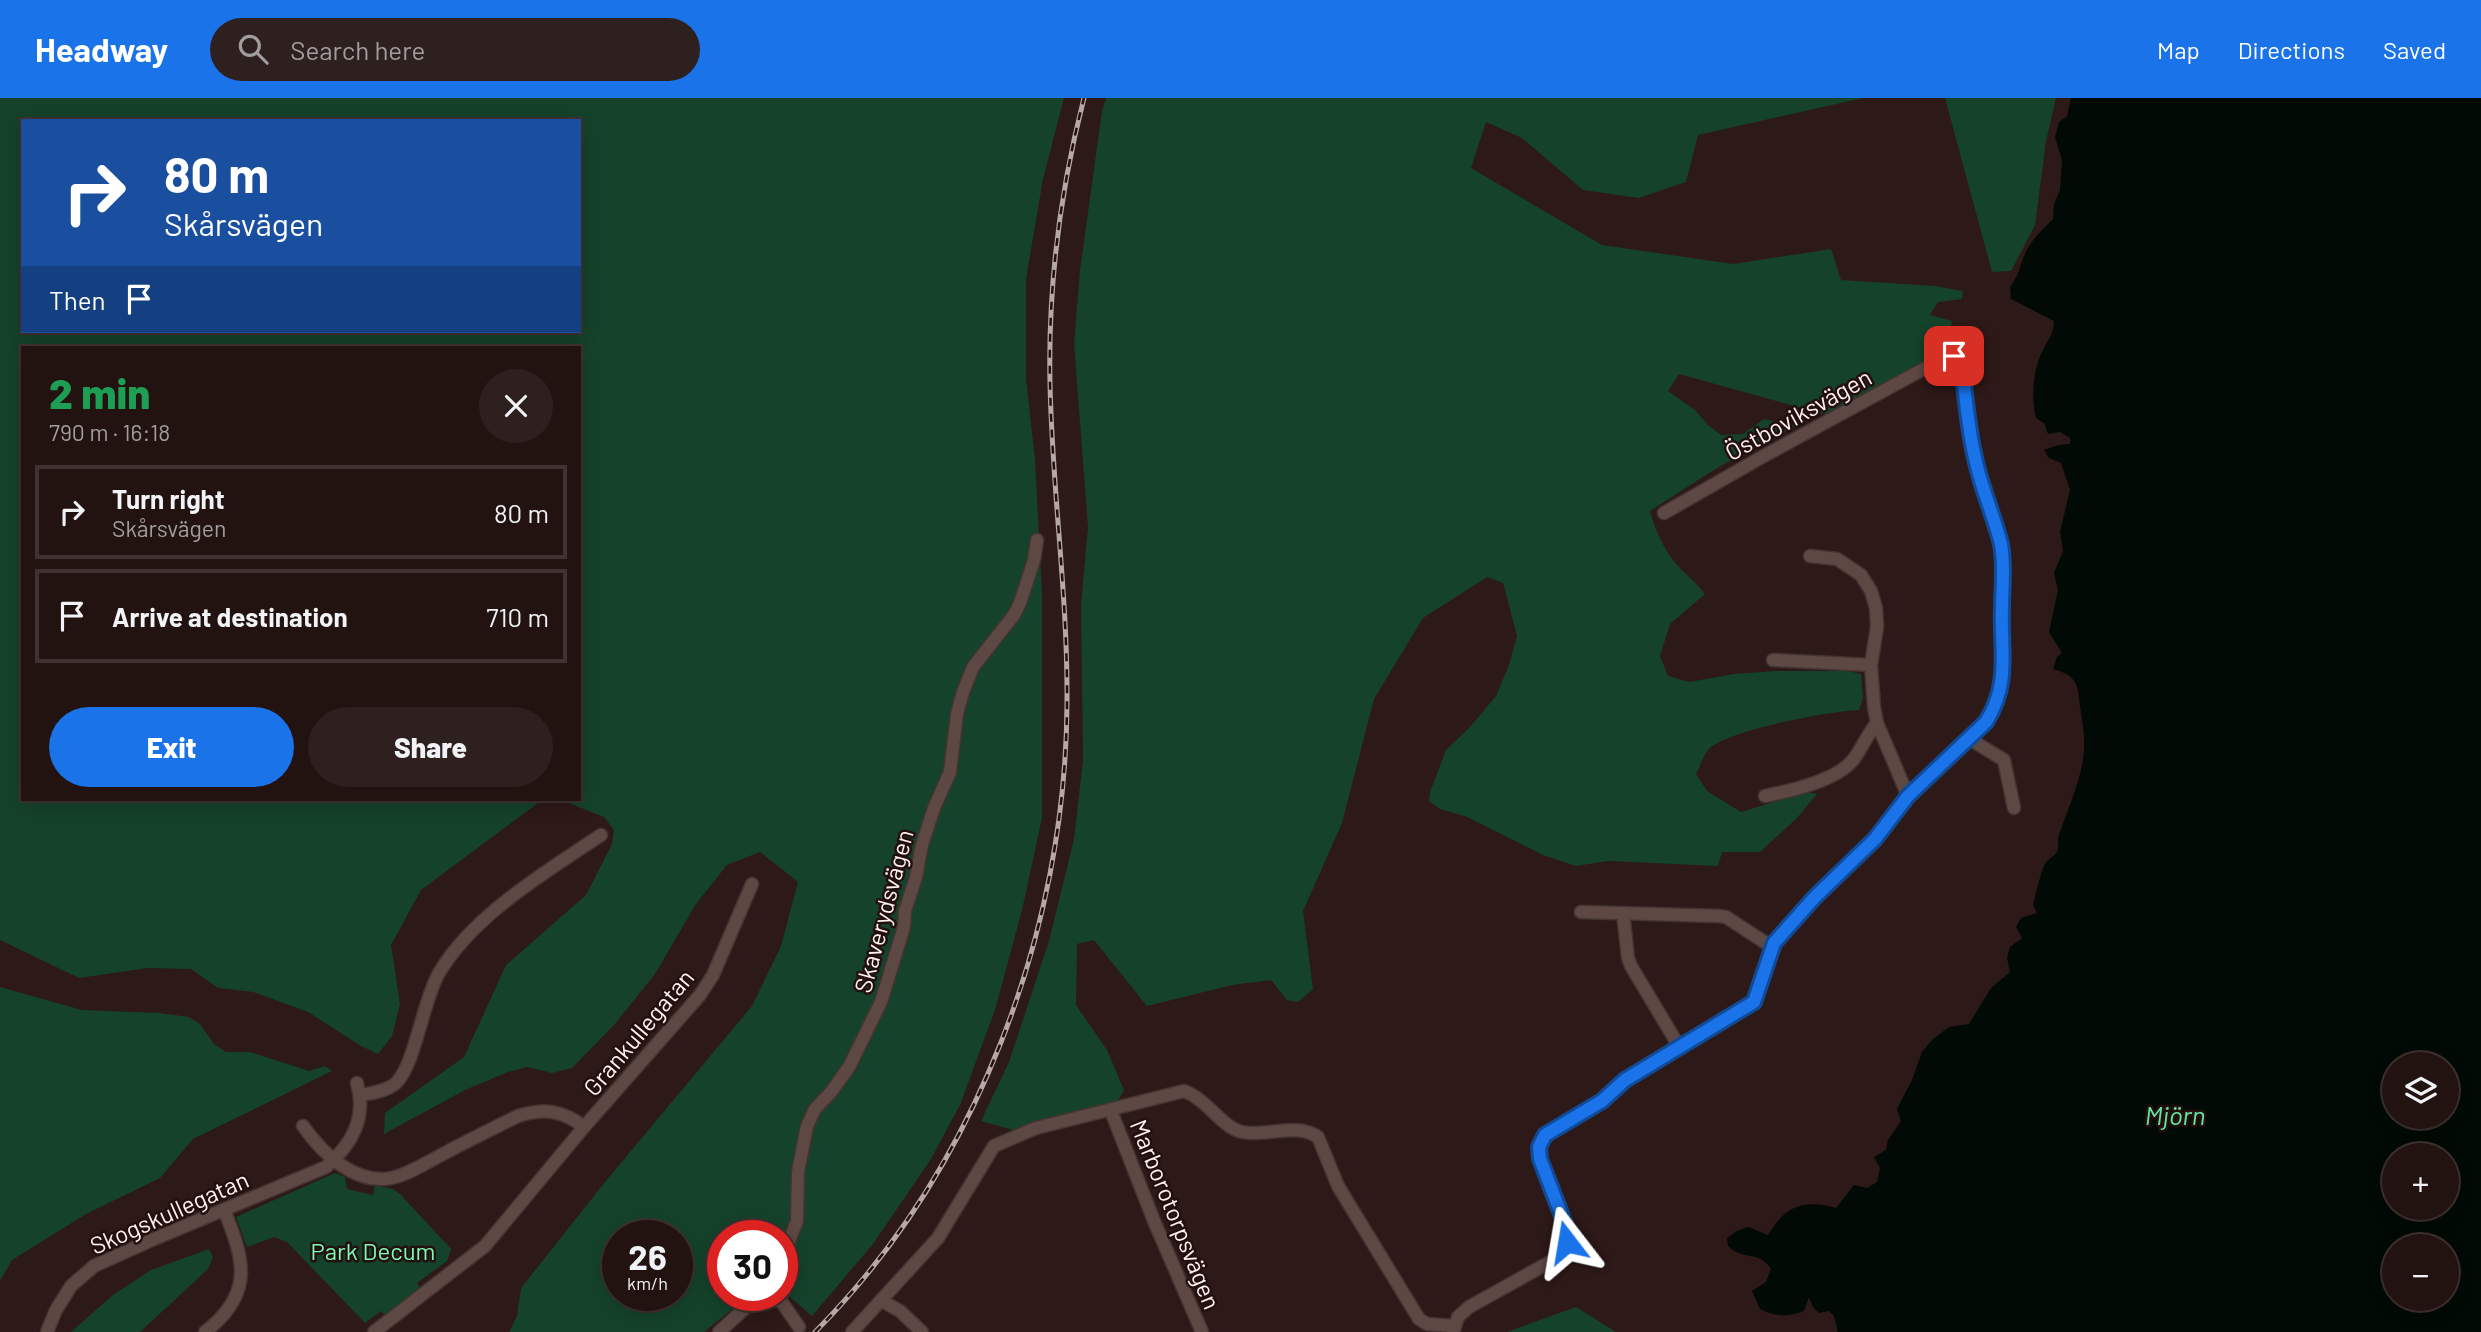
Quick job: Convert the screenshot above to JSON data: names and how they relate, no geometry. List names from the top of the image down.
{
  "streets": {
    "street": [
      "Östboviksvägen",
      "Skaverydsvägen",
      "Grankullegatan",
      "Skogskullegatan",
      "Marborotorpsvägen"
    ]
  },
  "crossings": [
    ["Grankullegatan", "Skogskullegatan"]
  ],
  "water": ["Mjörn"],
  "parks": ["Park Decum"],
  "page": {
    "header": "Headway",
    "search": "Search here",
    "nav": ["Map", "Directions", "Saved"],
    "turn": ["80 m", "Skårsvägen"],
    "then": "Then",
    "heading": ["2 min", "790 m · 16:18"],
    "list": [
      {
        "name": "Turn right",
        "note": "Skårsvägen",
        "value": "80 m"
      },
      {
        "name": "Arrive at destination",
        "value": "710 m"
      }
    ],
    "buttons": ["Exit", "Share"],
    "map_buttons": ["+", "−"],
    "speed": "26 km/h",
    "limit": "30"
  }
}
